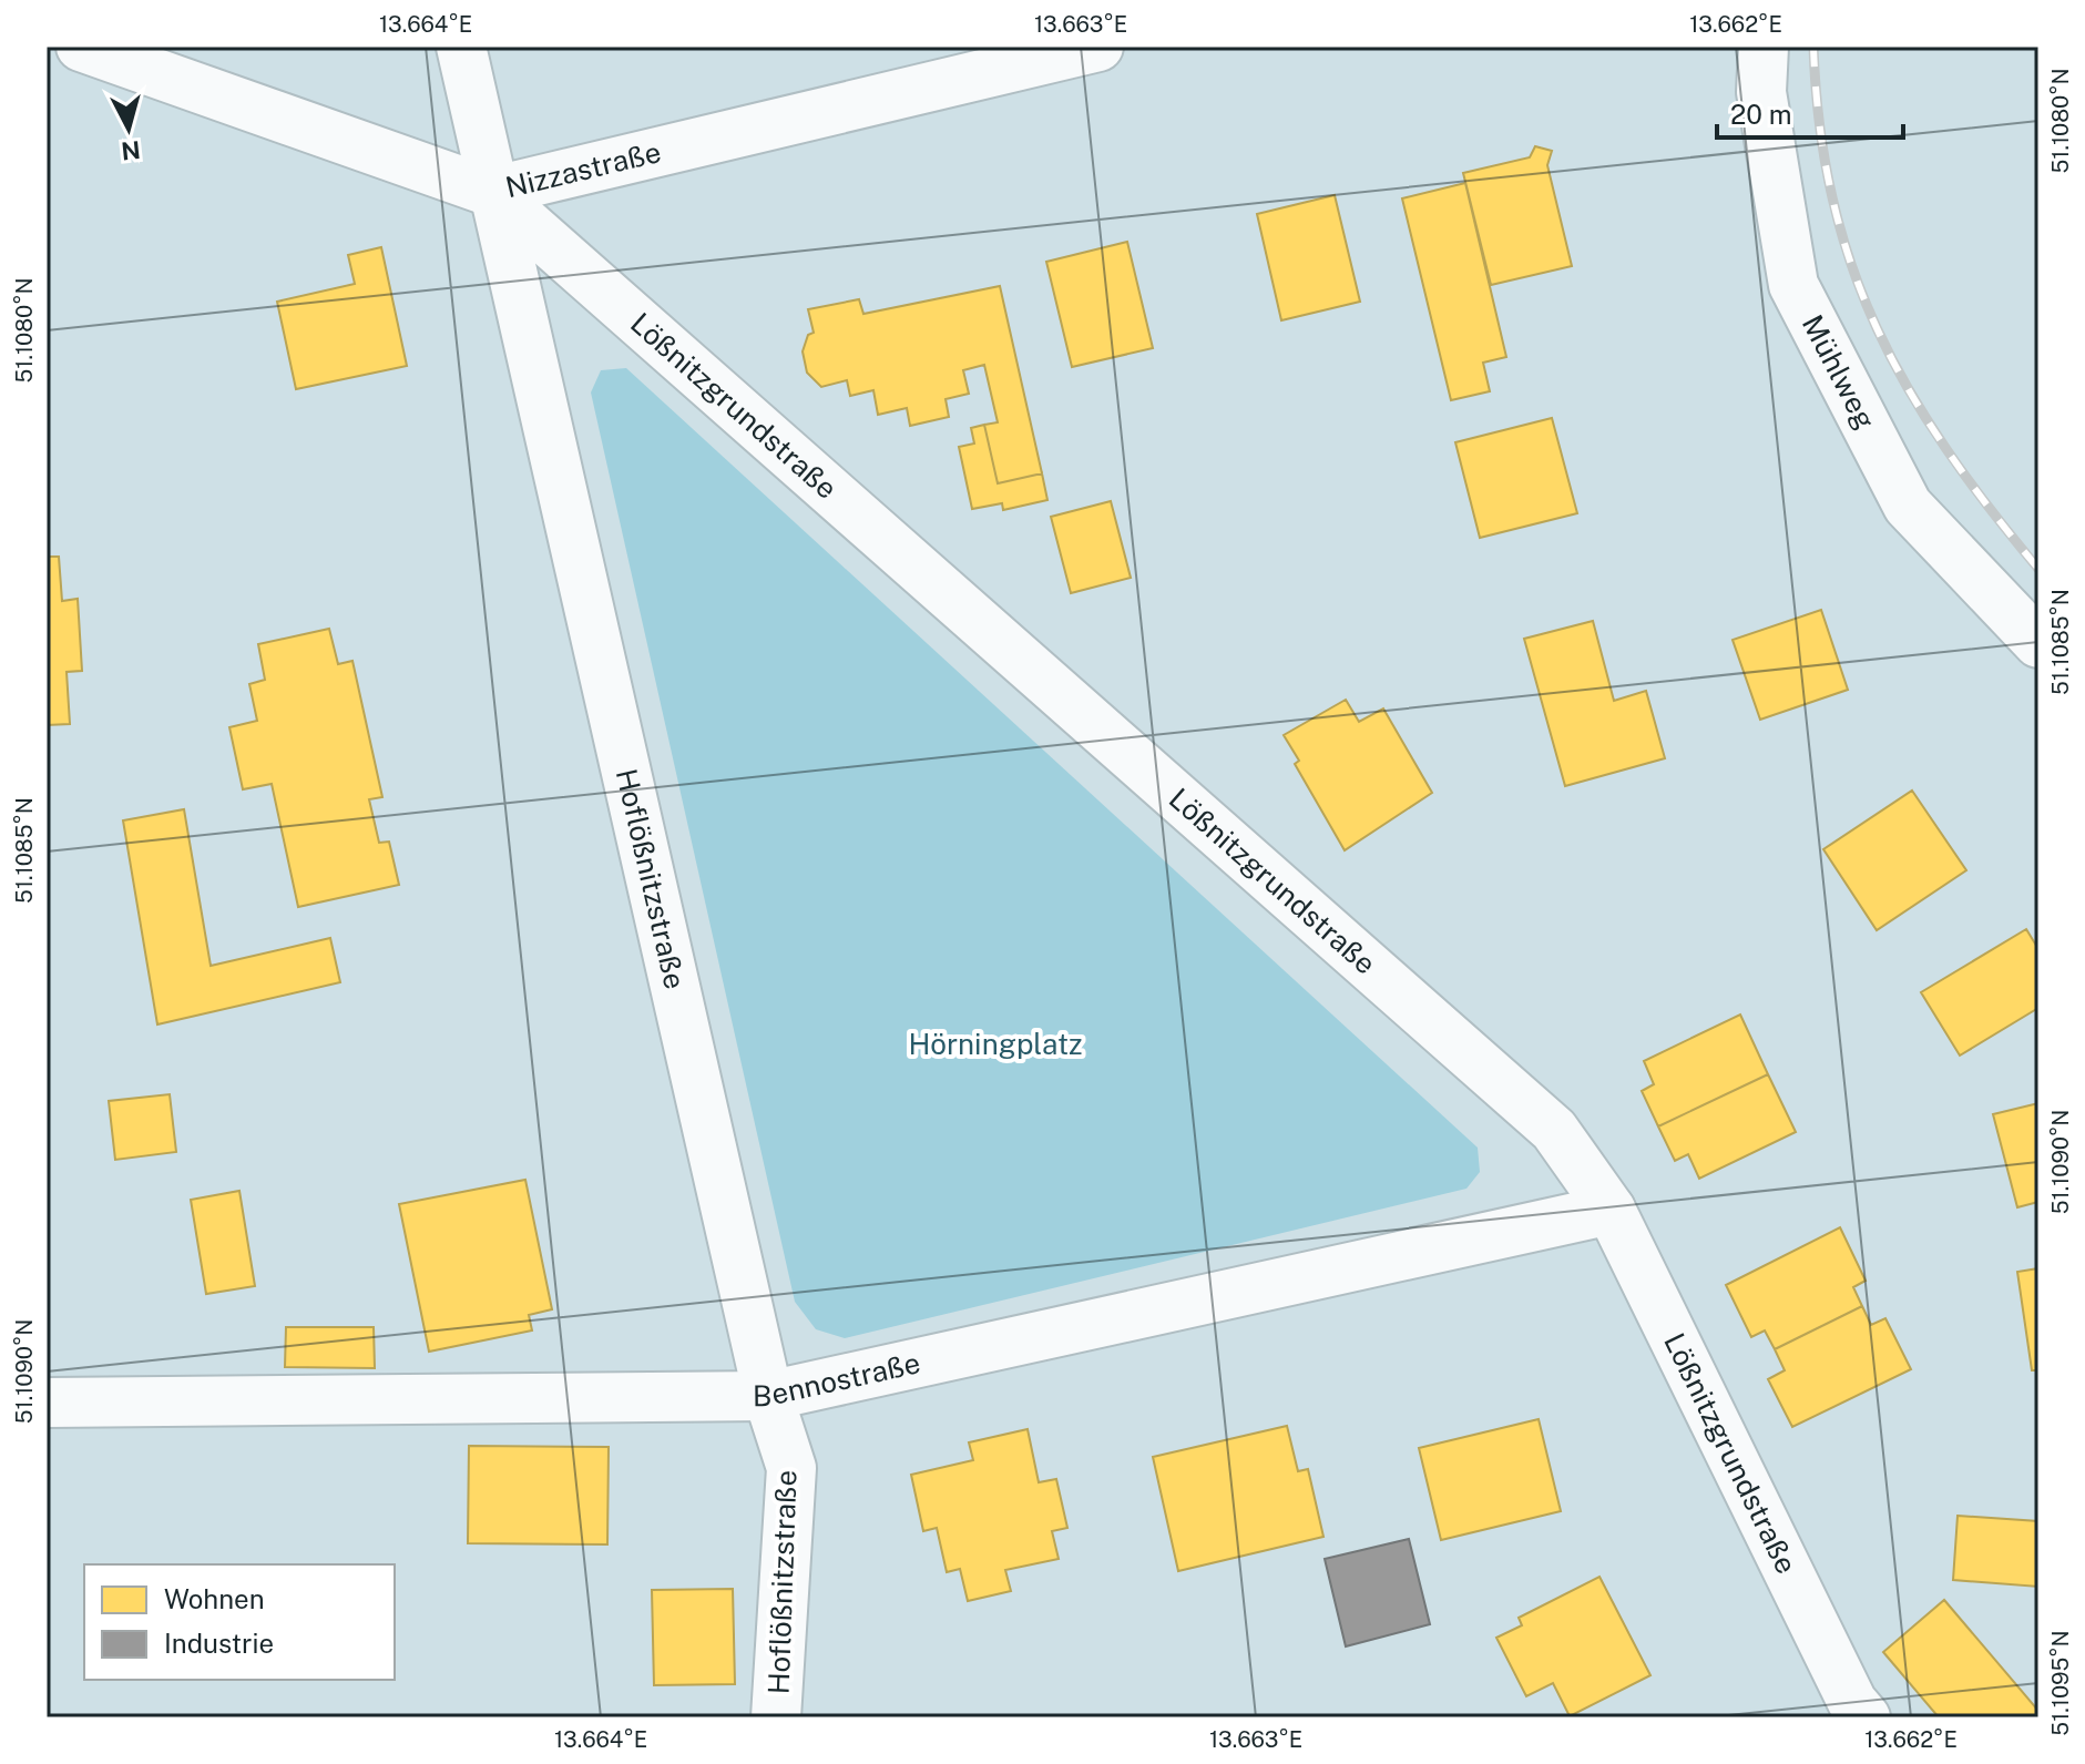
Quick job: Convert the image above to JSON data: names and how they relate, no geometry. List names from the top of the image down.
{
  "streets": {
    "street": [
      "Nizzastraße",
      "Mühlweg",
      "Lößnitzgrundstraße",
      "Hoflößnitzstraße",
      "Bennostraße"
    ]
  },
  "crossings": [
    ["Nizzastraße", "Lößnitzgrundstraße"],
    ["Nizzastraße", "Hoflößnitzstraße"],
    ["Lößnitzgrundstraße", "Hoflößnitzstraße"],
    ["Lößnitzgrundstraße", "Bennostraße"],
    ["Hoflößnitzstraße", "Bennostraße"]
  ],
  "parks": ["Hörningplatz"],
  "legend": ["Wohnen", "Industrie"],
  "scale_bar": "20 m",
  "north": "bottom",
  "coordinates": [
    "13.664°E",
    "13.663°E",
    "13.662°E",
    "51.1080°N",
    "51.1085°N",
    "51.1090°N",
    "51.1095°N"
  ]
}
